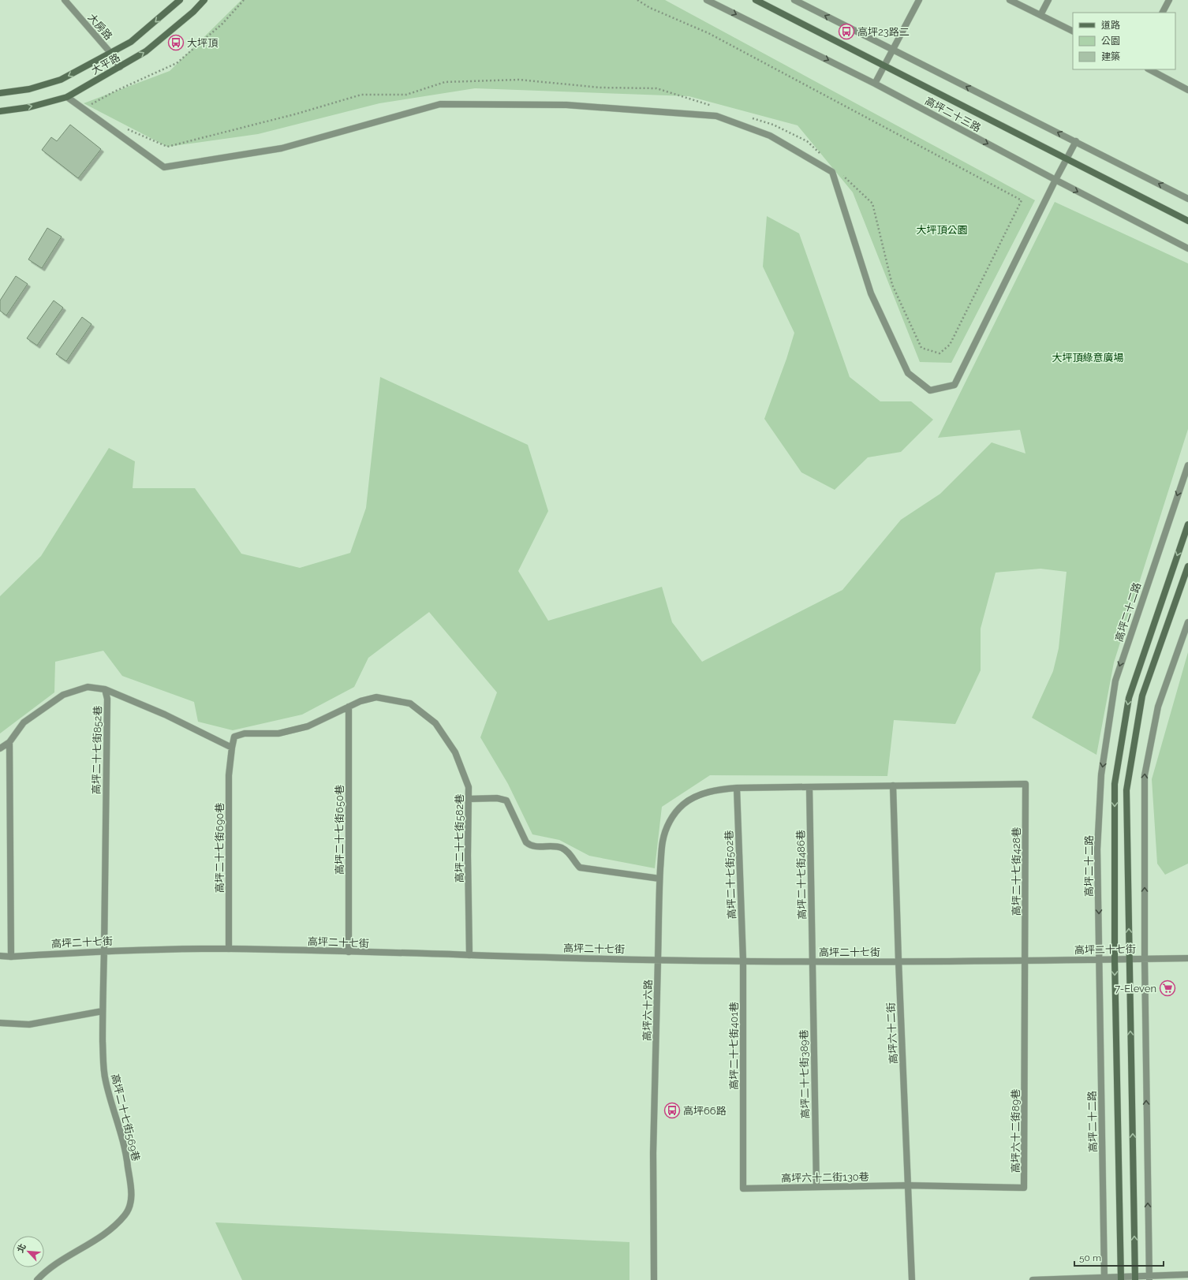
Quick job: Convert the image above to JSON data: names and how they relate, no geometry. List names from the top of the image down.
{
  "streets": {
    "street": [
      "大房路",
      "大平路",
      "高坪二十三路",
      "高坪二十二路",
      "高坪二十七街852巷",
      "高坪二十七街650巷",
      "高坪二十七街582巷",
      "高坪二十七街690巷",
      "高坪二十七街428巷",
      "高坪二十七街502巷",
      "高坪二十七街486巷",
      "高坪二十七街",
      "高坪六十六路",
      "高坪六十二街",
      "高坪二十七街401巷",
      "高坪二十七街389巷",
      "高坪二十七街569巷",
      "高坪六十二街89巷",
      "高坪六十二街130巷"
    ]
  },
  "crossings": [
    ["大房路", "大平路"],
    ["高坪二十二路", "高坪二十七街"],
    ["高坪二十七街852巷", "高坪二十七街"],
    ["高坪二十七街852巷", "高坪二十七街569巷"],
    ["高坪二十七街650巷", "高坪二十七街582巷"],
    ["高坪二十七街650巷", "高坪二十七街"],
    ["高坪二十七街582巷", "高坪二十七街"],
    ["高坪二十七街690巷", "高坪二十七街"],
    ["高坪二十七街428巷", "高坪二十七街"],
    ["高坪二十七街428巷", "高坪六十六路"],
    ["高坪二十七街428巷", "高坪六十二街89巷"],
    ["高坪二十七街502巷", "高坪二十七街"],
    ["高坪二十七街502巷", "高坪六十六路"],
    ["高坪二十七街502巷", "高坪二十七街401巷"],
    ["高坪二十七街486巷", "高坪二十七街"],
    ["高坪二十七街486巷", "高坪六十六路"],
    ["高坪二十七街486巷", "高坪二十七街389巷"],
    ["高坪二十七街", "高坪六十六路"],
    ["高坪二十七街", "高坪六十二街"],
    ["高坪二十七街", "高坪二十七街401巷"],
    ["高坪二十七街", "高坪二十七街389巷"],
    ["高坪二十七街", "高坪二十七街569巷"],
    ["高坪二十七街", "高坪六十二街89巷"],
    ["高坪六十六路", "高坪六十二街"],
    ["高坪六十二街", "高坪六十二街89巷"],
    ["高坪六十二街", "高坪六十二街130巷"],
    ["高坪二十七街401巷", "高坪六十二街130巷"],
    ["高坪二十七街389巷", "高坪六十二街130巷"],
    ["高坪六十二街89巷", "高坪六十二街130巷"]
  ],
  "parks": ["大坪頂公園", "大坪頂綠意廣場"],
  "places": {
    "bus stop": ["高坪23路二", "大坪頂", "高坪66路"],
    "supermarket": ["7-Eleven"]
  },
  "legend": ["道路", "公園", "建築"],
  "scale_bar": "50 m",
  "north": "top left"
}
